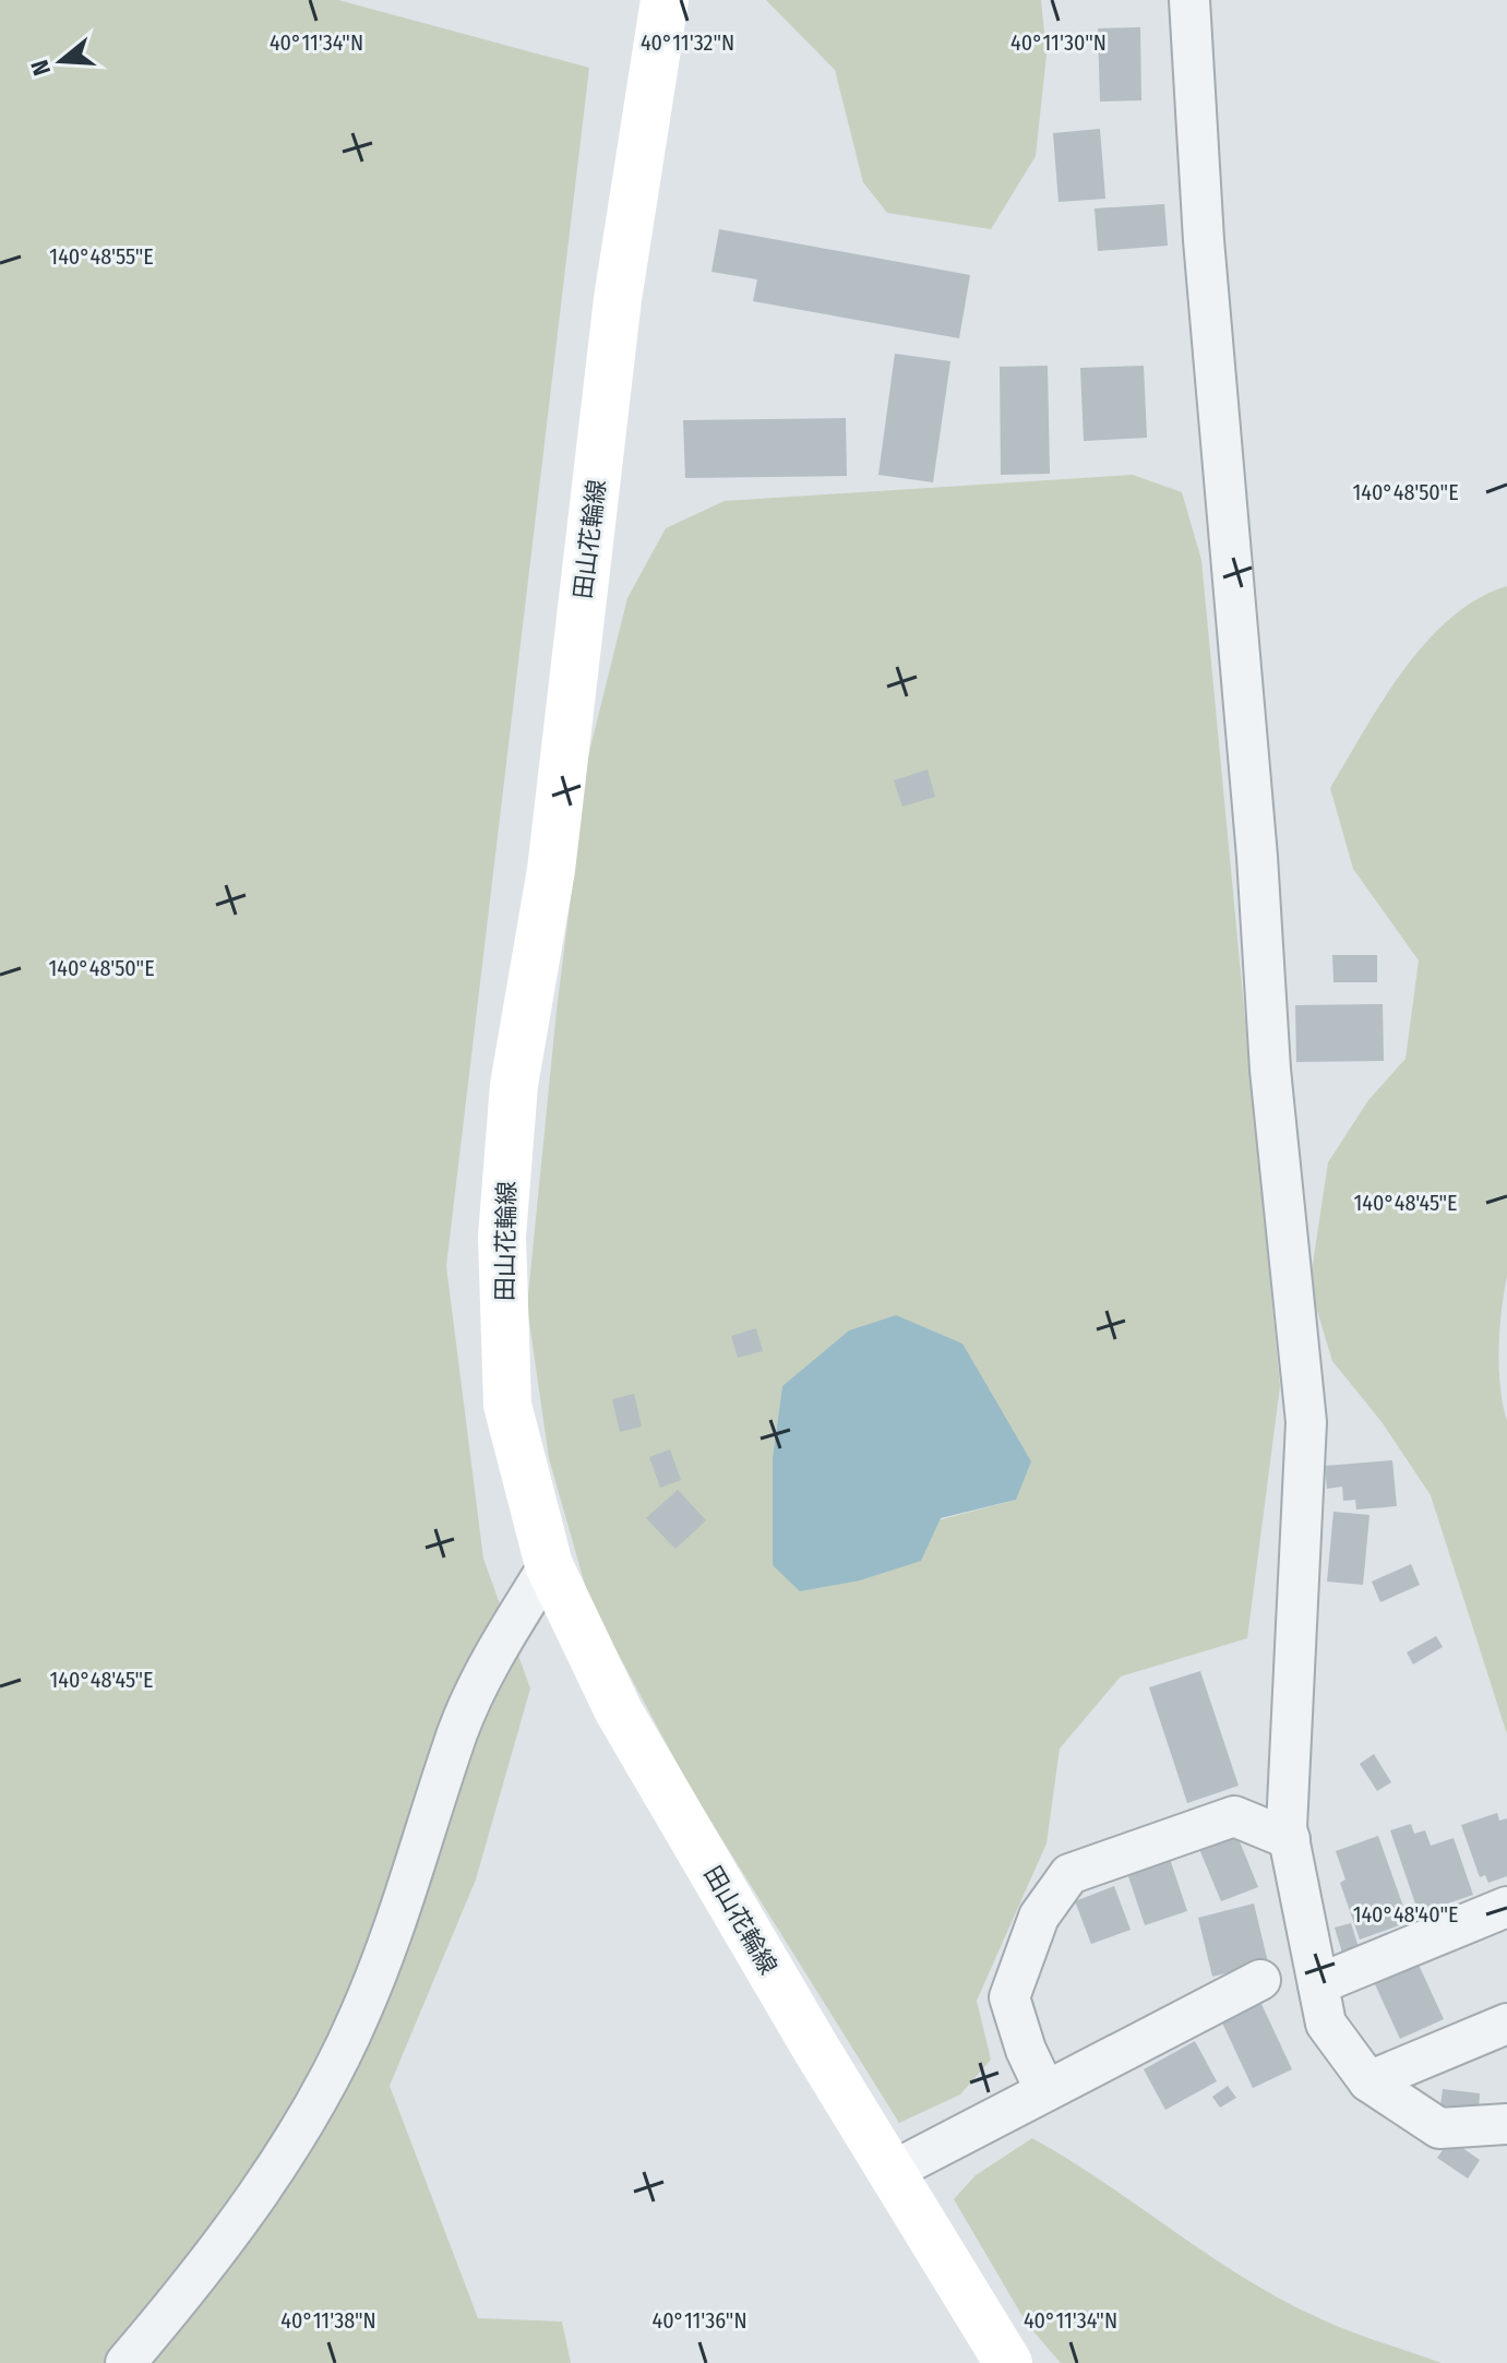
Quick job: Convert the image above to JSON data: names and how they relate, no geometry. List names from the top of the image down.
{
  "streets": {
    "main road": ["田山花輪線"]
  },
  "north": "left",
  "coordinates": [
    "40°11'34\"N",
    "40°11'32\"N",
    "40°11'30\"N",
    "140°48'55\"E",
    "140°48'50\"E",
    "140°48'45\"E",
    "140°48'40\"E",
    "40°11'38\"N",
    "40°11'36\"N"
  ]
}
